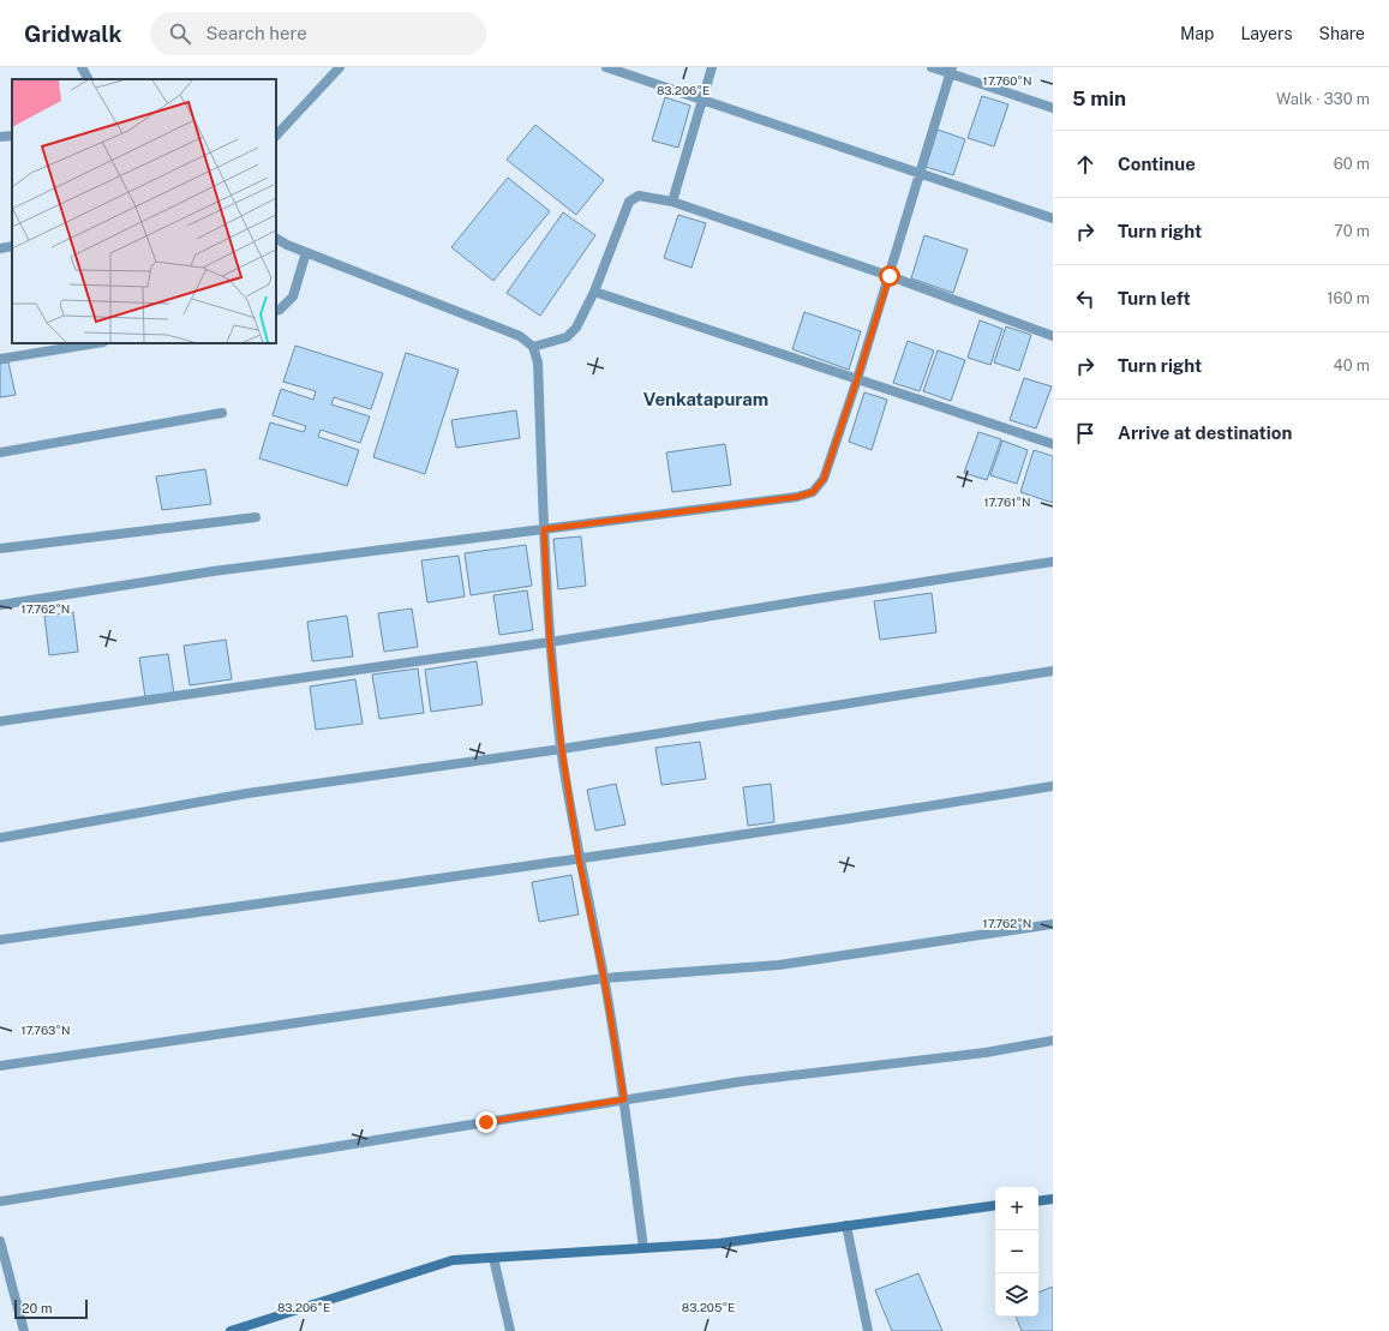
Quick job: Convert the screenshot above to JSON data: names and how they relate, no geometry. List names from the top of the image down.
{
  "districts": ["Venkatapuram"],
  "scale_bar": "20 m",
  "page": {
    "header": "Gridwalk",
    "search": "Search here",
    "nav": ["Map", "Layers", "Share"],
    "heading": ["5 min", "Walk · 330 m"],
    "list": [
      ["Continue", "60 m"],
      ["Turn right", "70 m"],
      ["Turn left", "160 m"],
      ["Turn right", "40 m"],
      "Arrive at destination"
    ],
    "map_buttons": ["+", "−"],
    "scale": "20 m"
  },
  "coordinates": [
    "17.760°N",
    "83.206°E",
    "17.761°N",
    "17.762°N",
    "17.763°N",
    "83.205°E"
  ]
}
